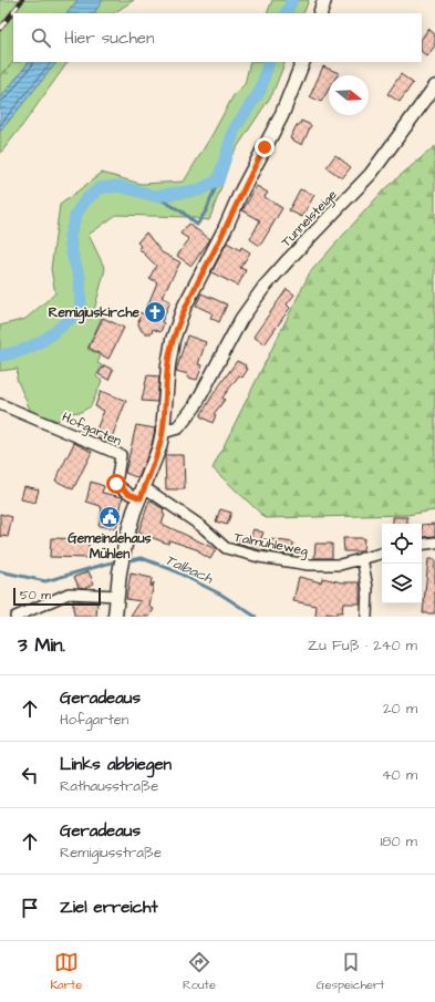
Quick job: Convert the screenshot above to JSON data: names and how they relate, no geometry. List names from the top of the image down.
{
  "streets": {
    "street": ["Tunnelsteige", "Hofgarten", "Talmühleweg"]
  },
  "crossings": [
    ["Hofgarten", "Talmühleweg"]
  ],
  "water": ["Talbach"],
  "places": {
    "church": ["Remigiuskirche"],
    "public building": ["Gemeindehaus Mühlen"]
  },
  "scale_bar": "50 m",
  "north": "right",
  "page": {
    "search": "Hier suchen",
    "scale": "50 m",
    "heading": ["3 Min.", "Zu Fuß · 240 m"],
    "list": [
      ["Geradeaus", "Hofgarten", "20 m"],
      ["Links abbiegen", "Rathausstraße", "40 m"],
      ["Geradeaus", "Remigiusstraße", "180 m"],
      "Ziel erreicht"
    ],
    "nav": ["Karte", "Route", "Gespeichert"]
  }
}
